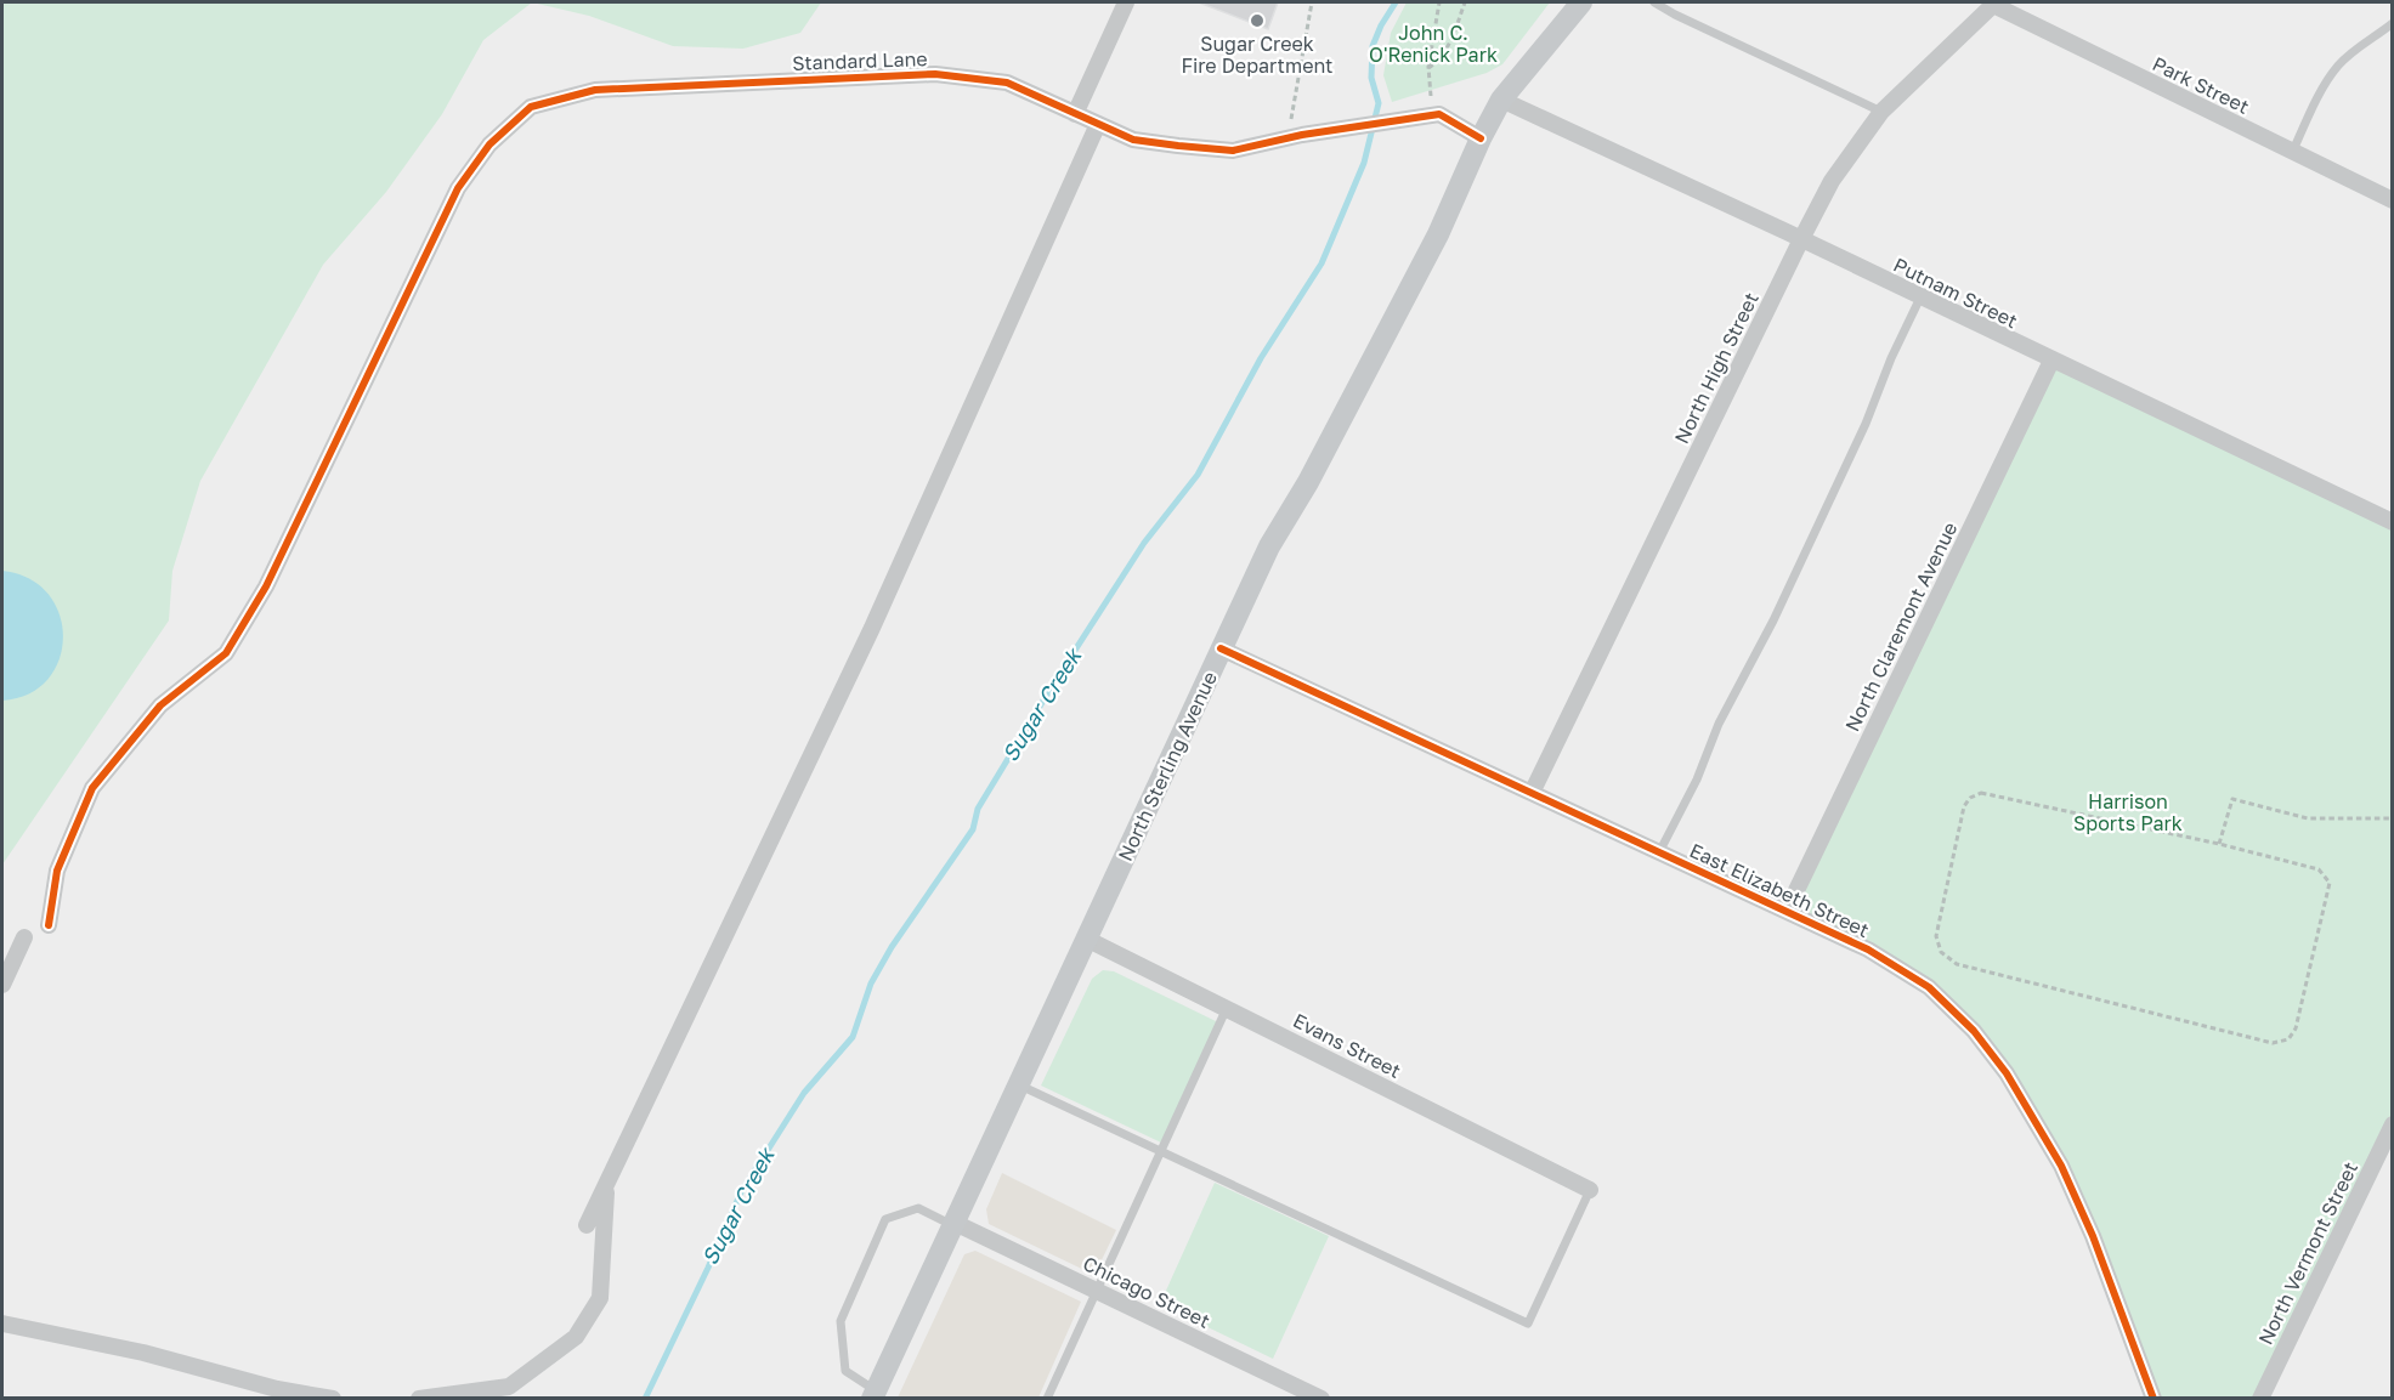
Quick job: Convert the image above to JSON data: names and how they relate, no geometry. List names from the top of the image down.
{
  "streets": {
    "main road": ["North Sterling Avenue"],
    "street": [
      "Standard Lane",
      "Park Street",
      "Putnam Street",
      "North High Street",
      "North Claremont Avenue",
      "East Elizabeth Street",
      "Evans Street",
      "North Vermont Street",
      "Chicago Street"
    ]
  },
  "crossings": [
    ["Standard Lane", "North Sterling Avenue"],
    ["Park Street", "North High Street"],
    ["Putnam Street", "North High Street"],
    ["Putnam Street", "North Claremont Avenue"],
    ["Putnam Street", "North Sterling Avenue"],
    ["North High Street", "East Elizabeth Street"],
    ["North Claremont Avenue", "East Elizabeth Street"],
    ["North Sterling Avenue", "East Elizabeth Street"],
    ["North Sterling Avenue", "Evans Street"],
    ["North Sterling Avenue", "Chicago Street"]
  ],
  "water": ["Sugar Creek"],
  "parks": ["John C. O'Renick Park", "Harrison Sports Park"],
  "places": ["Sugar Creek Fire Department"]
}
